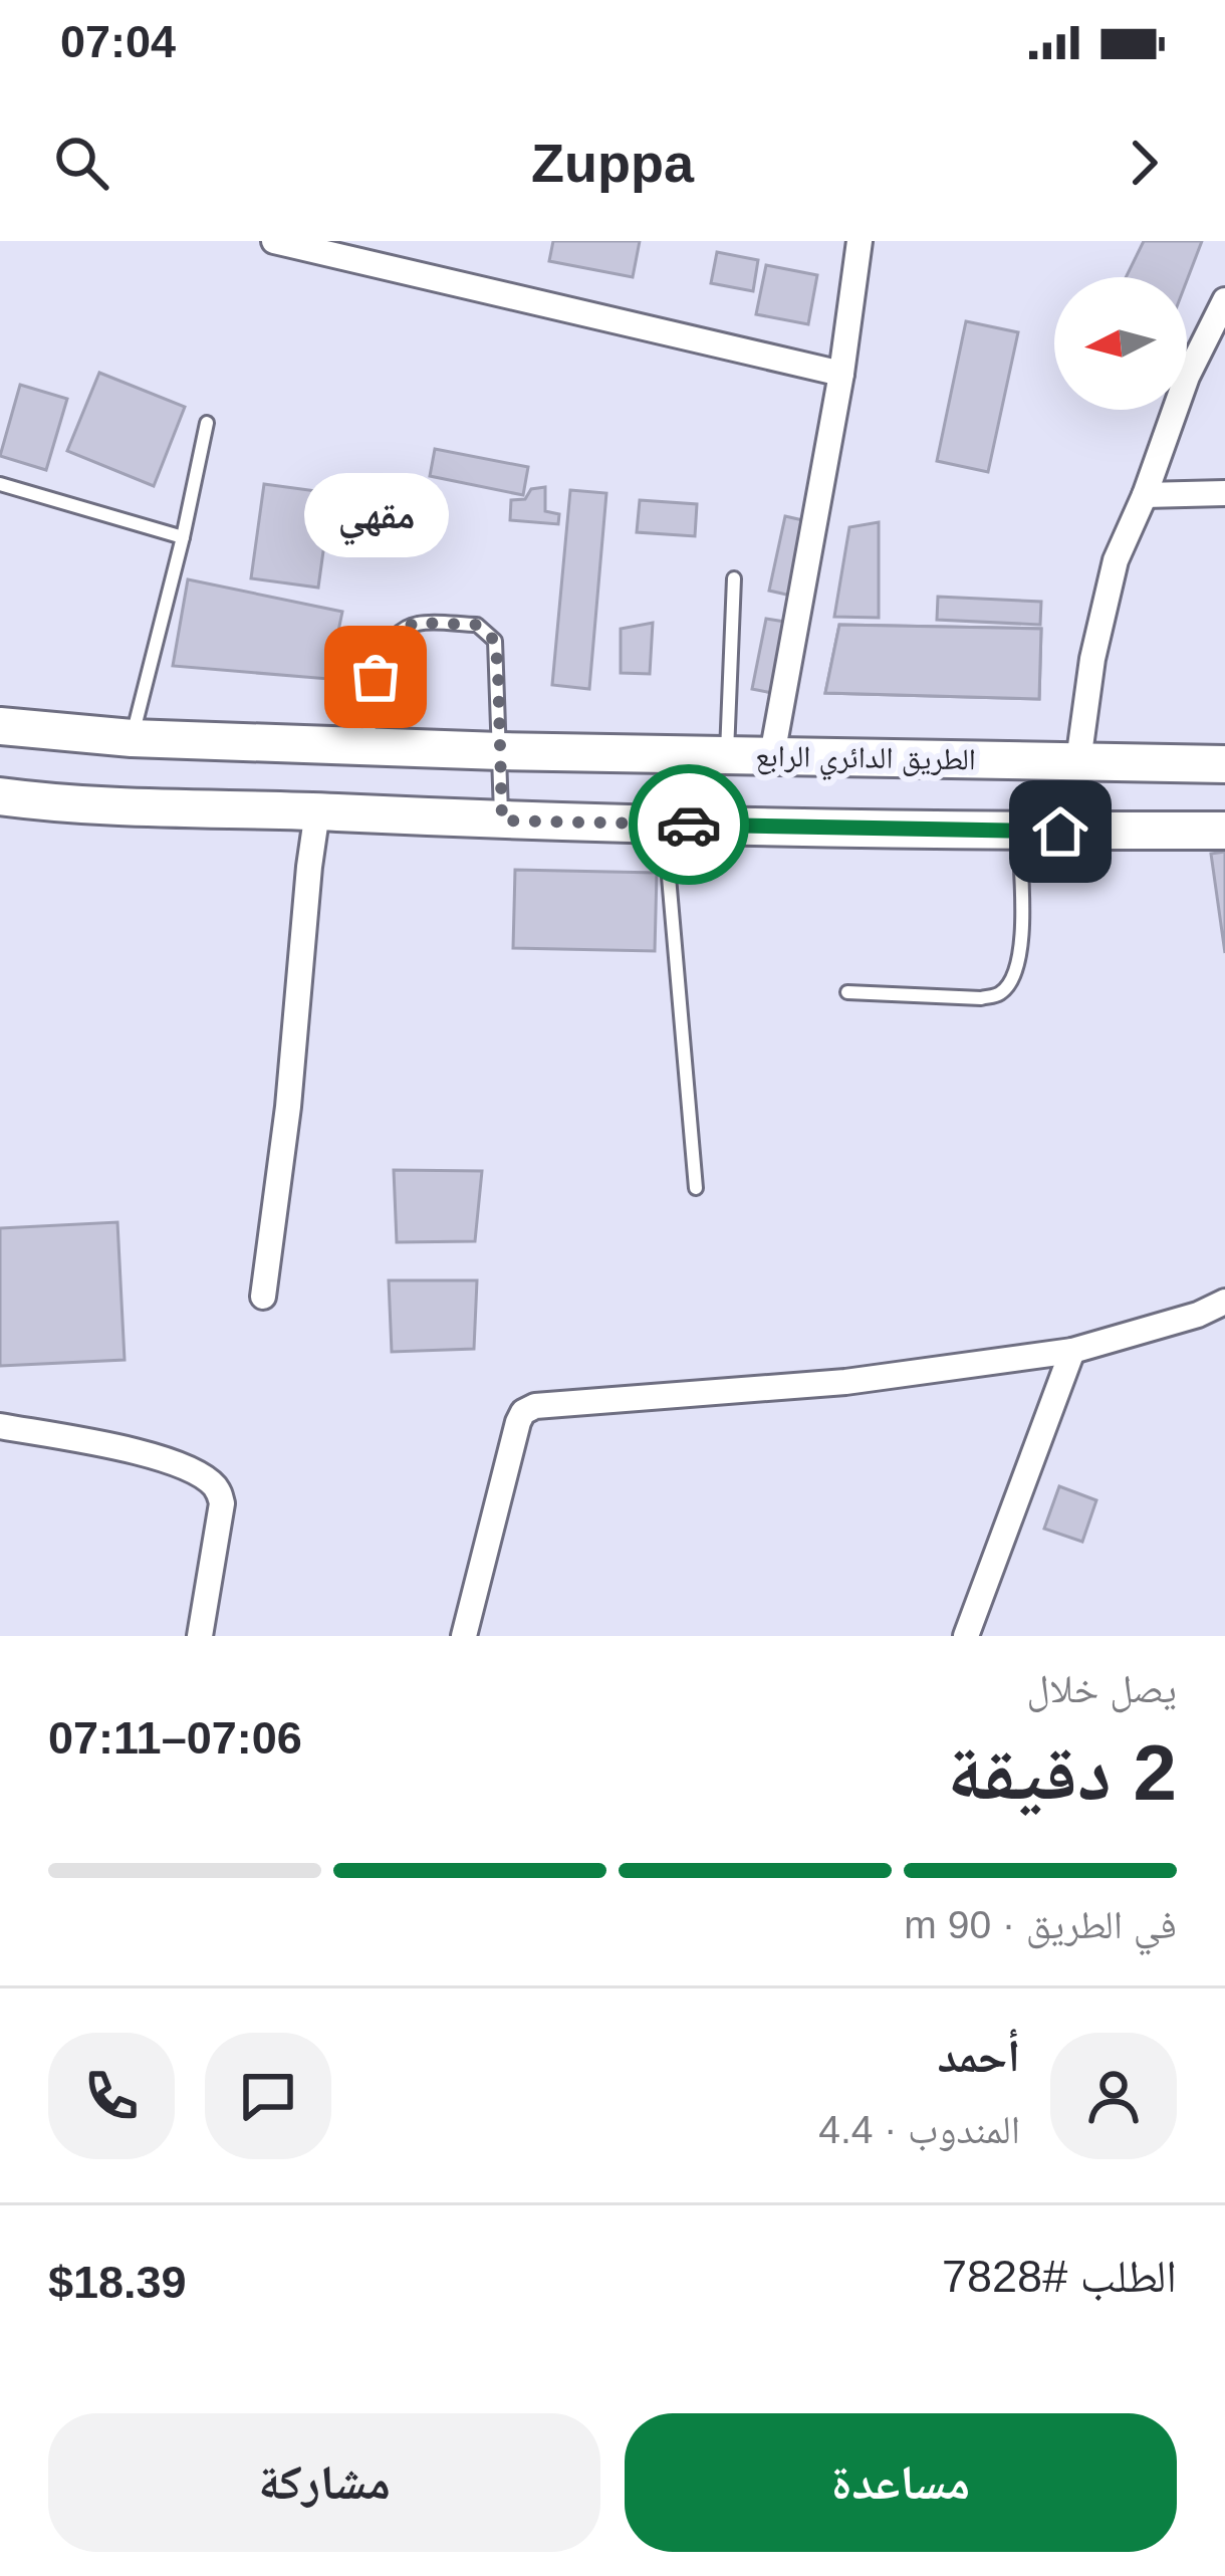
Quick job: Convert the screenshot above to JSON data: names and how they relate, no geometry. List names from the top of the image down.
{
  "streets": {
    "main road": ["الطريق الدائري الرابع"]
  },
  "places": ["مقهي"],
  "north": "left",
  "page": {
    "status": "07:04",
    "header": "Zuppa",
    "bubble": "مقهي",
    "heading": ["2 دقيقة", "يصل خلال", "07:06–07:11"],
    "panel": [
      "أحمد",
      "المندوب · 4.4",
      "الطلب #7828",
      "$18.39"
    ],
    "bar": "في الطريق · 90 m",
    "buttons": ["مساعدة", "مشاركة"]
  }
}
